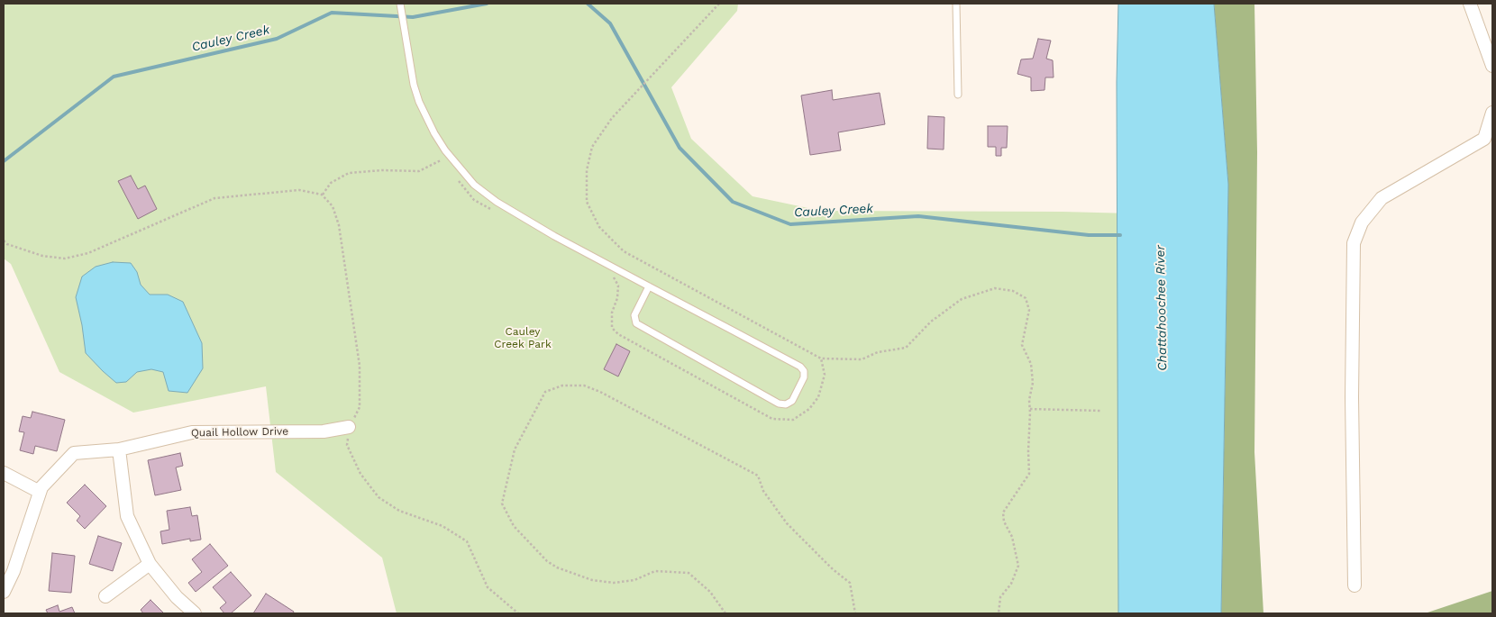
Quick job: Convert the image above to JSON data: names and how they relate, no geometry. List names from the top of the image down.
{
  "streets": {
    "street": ["Quail Hollow Drive"]
  },
  "water": ["Cauley Creek", "Chattahoochee River"],
  "parks": ["Cauley Creek Park"]
}
